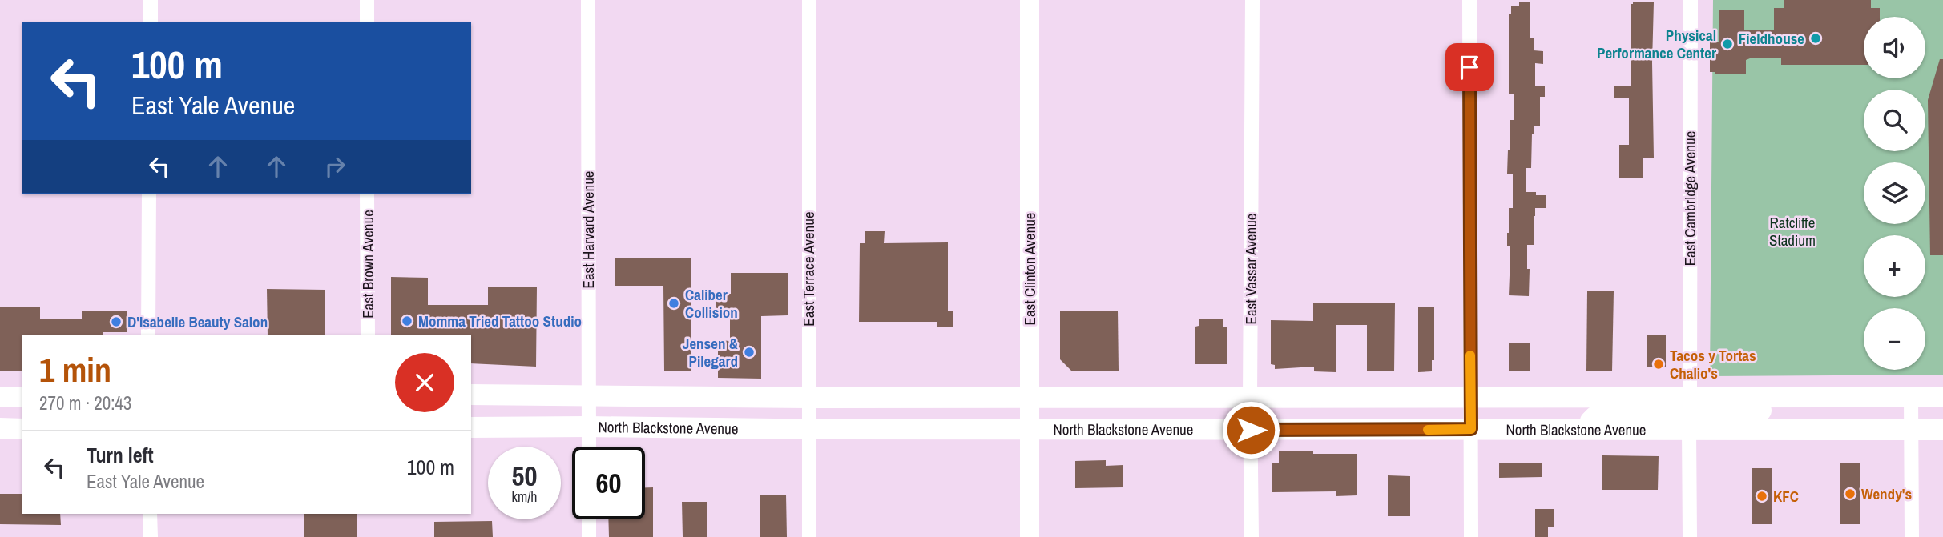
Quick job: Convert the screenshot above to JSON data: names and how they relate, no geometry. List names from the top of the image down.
{
  "streets": {
    "main road": ["East Clinton Avenue", "North Blackstone Avenue"],
    "street": [
      "East Cambridge Avenue",
      "East Harvard Avenue",
      "East Brown Avenue",
      "East Terrace Avenue",
      "East Vassar Avenue"
    ]
  },
  "crossings": [
    ["East Cambridge Avenue", "North Blackstone Avenue"],
    ["East Harvard Avenue", "North Blackstone Avenue"],
    ["East Terrace Avenue", "North Blackstone Avenue"],
    ["East Clinton Avenue", "North Blackstone Avenue"],
    ["East Vassar Avenue", "North Blackstone Avenue"]
  ],
  "parks": ["Ratcliffe Stadium"],
  "places": [
    "Fieldhouse",
    "Physical Performance Center",
    "Caliber Collision",
    "Momma Tried Tattoo Studio",
    "D'Isabelle Beauty Salon",
    "Jensen & Pilegard",
    "Tacos y Tortas Chalio's",
    "Wendy's",
    "KFC"
  ],
  "page": {
    "map_buttons": ["+", "−"],
    "turn": ["100 m", "East Yale Avenue"],
    "heading": ["1 min", "270 m · 20:43"],
    "list": [
      {
        "name": "Turn left",
        "note": "East Yale Avenue",
        "value": "100 m"
      }
    ],
    "speed": "50 km/h",
    "limit": "60"
  }
}
